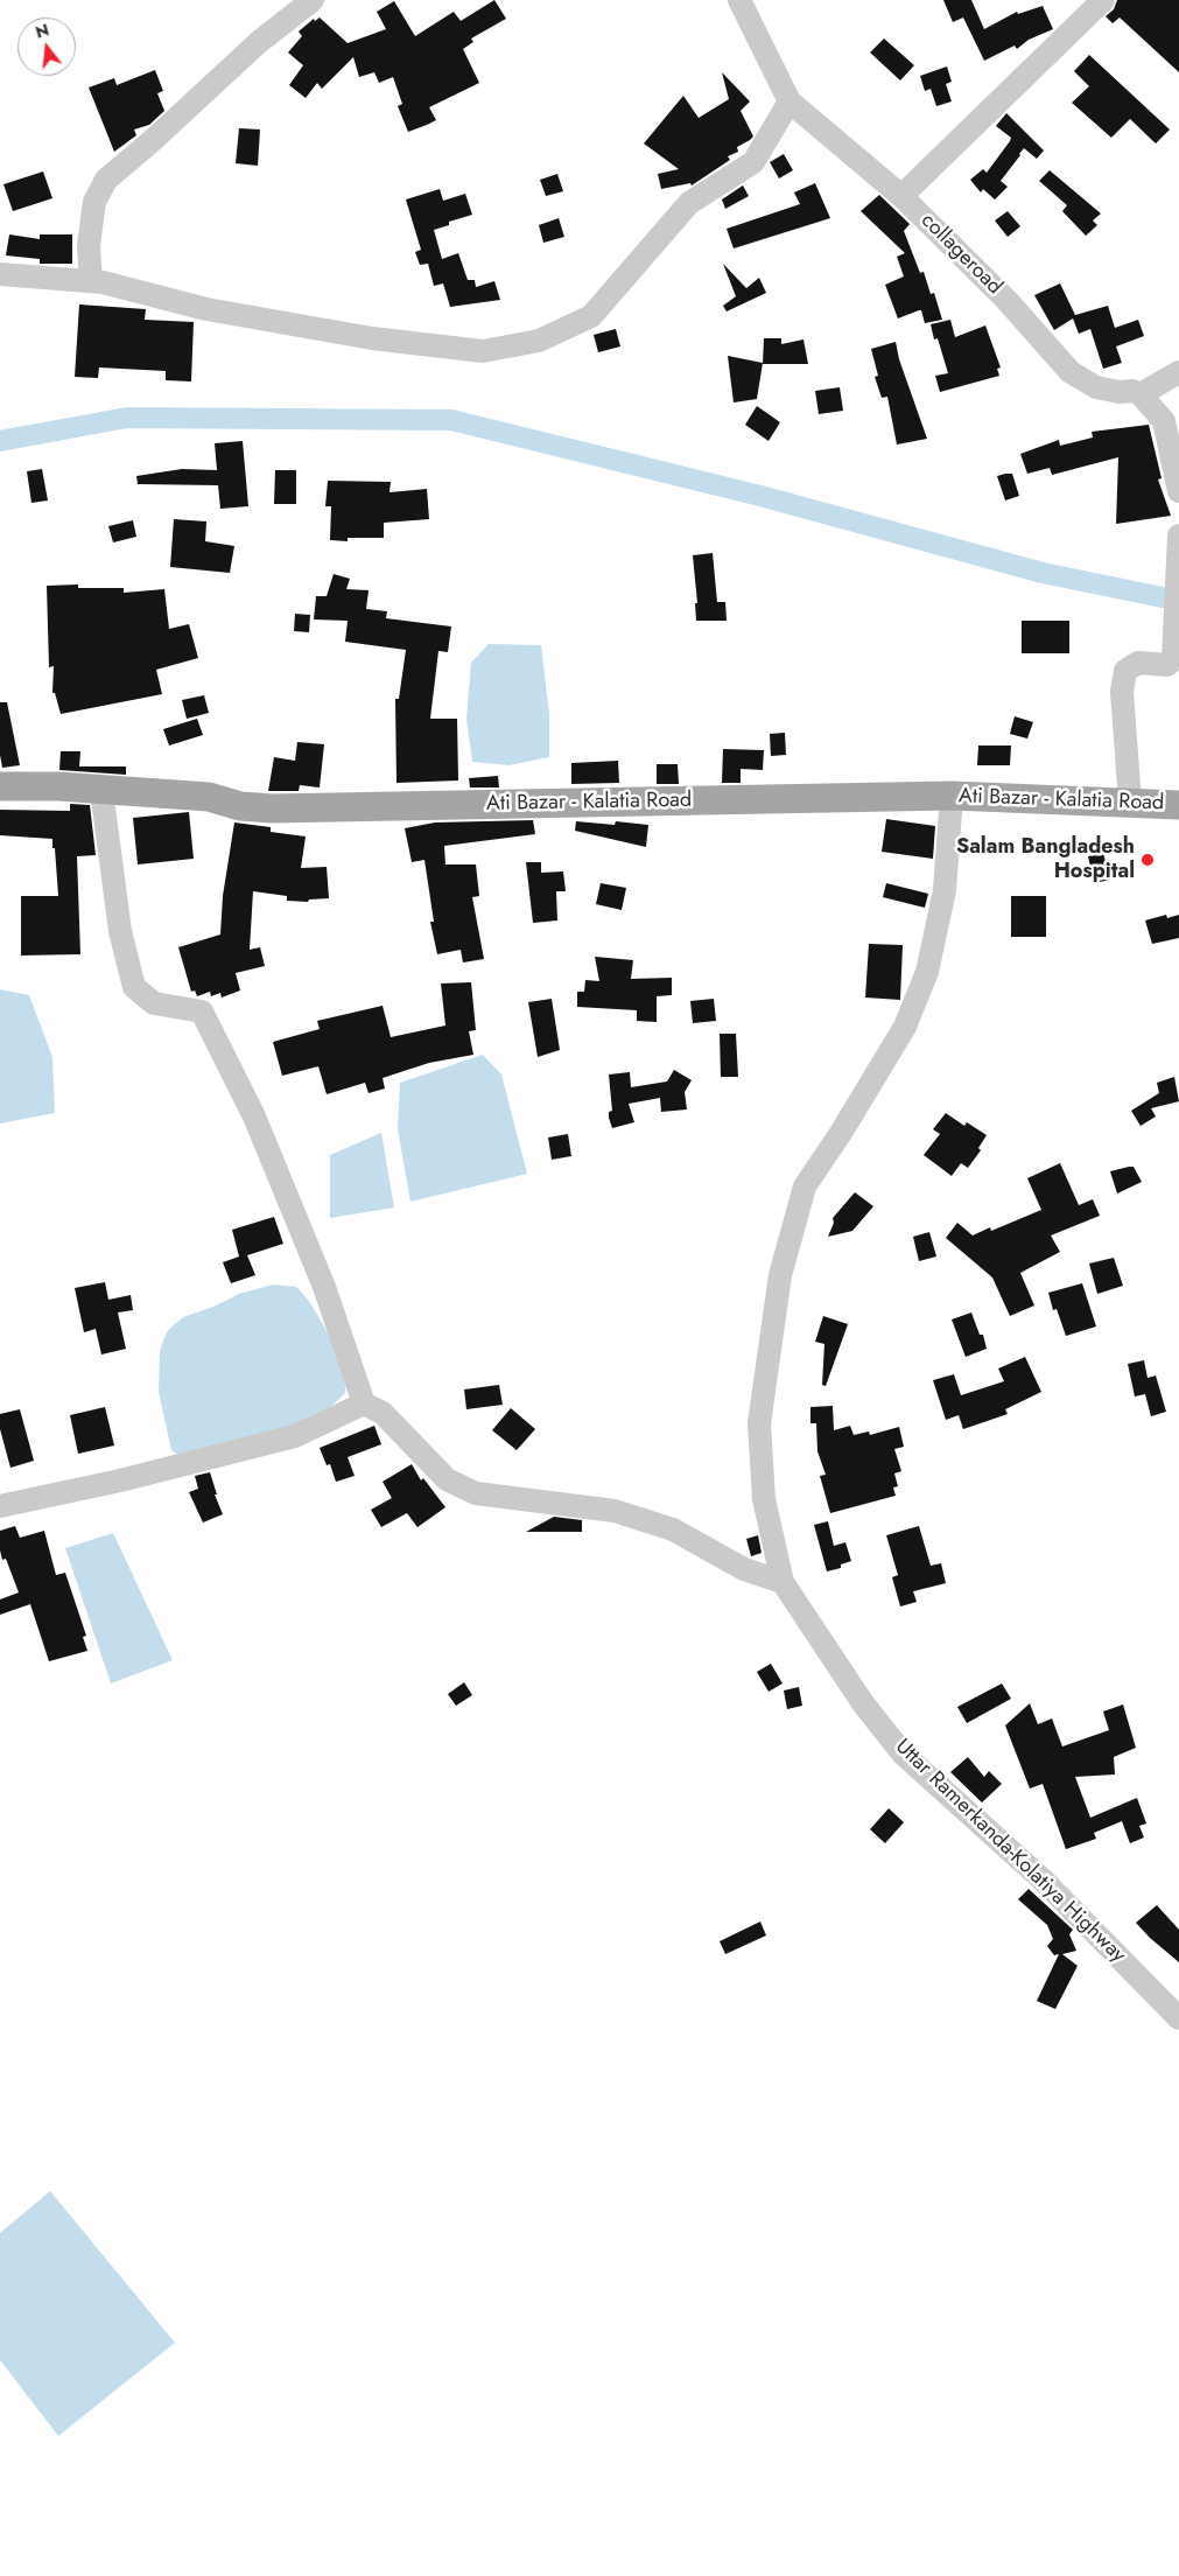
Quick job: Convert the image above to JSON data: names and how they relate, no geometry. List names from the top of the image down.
{
  "streets": {
    "main road": ["Ati Bazar - Kalatia Road"],
    "street": ["collageroad", "Uttar Ramerkanda-Kolatiya Highway"]
  },
  "crossings": [
    ["Ati Bazar - Kalatia Road", "Uttar Ramerkanda-Kolatiya Highway"]
  ],
  "places": ["Salam Bangladesh Hospital"],
  "north": "top"
}
